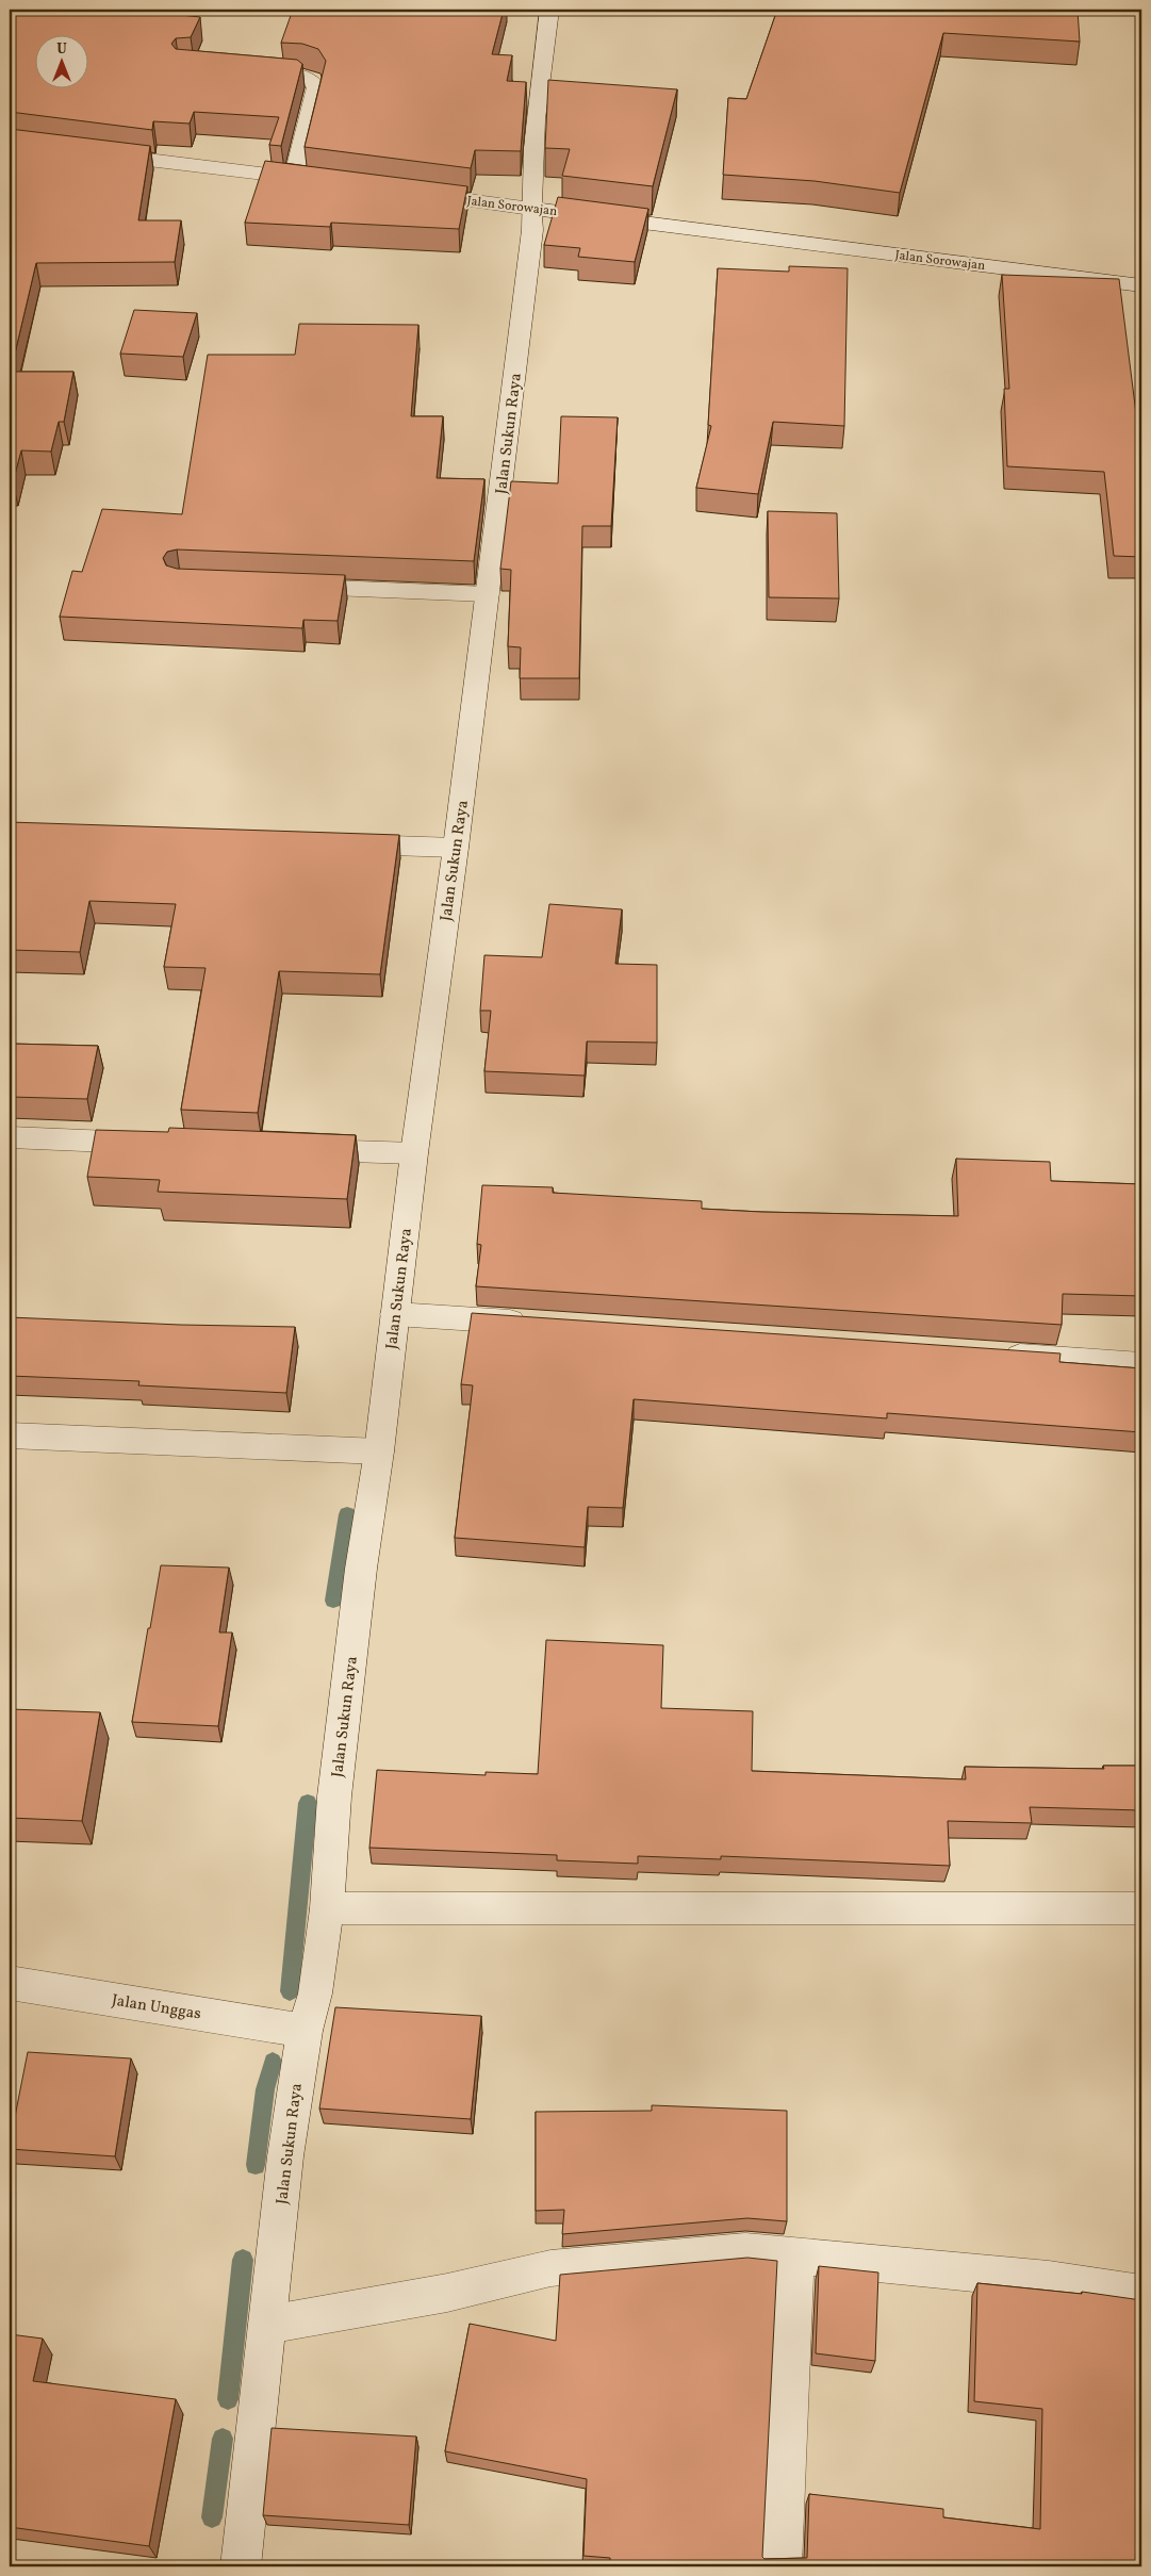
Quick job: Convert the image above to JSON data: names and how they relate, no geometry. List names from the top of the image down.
{
  "streets": {
    "street": ["Jalan Sorowajan", "Jalan Sukun Raya", "Jalan Unggas"]
  },
  "crossings": [
    ["Jalan Sorowajan", "Jalan Sukun Raya"],
    ["Jalan Sukun Raya", "Jalan Unggas"]
  ],
  "north": "top"
}
